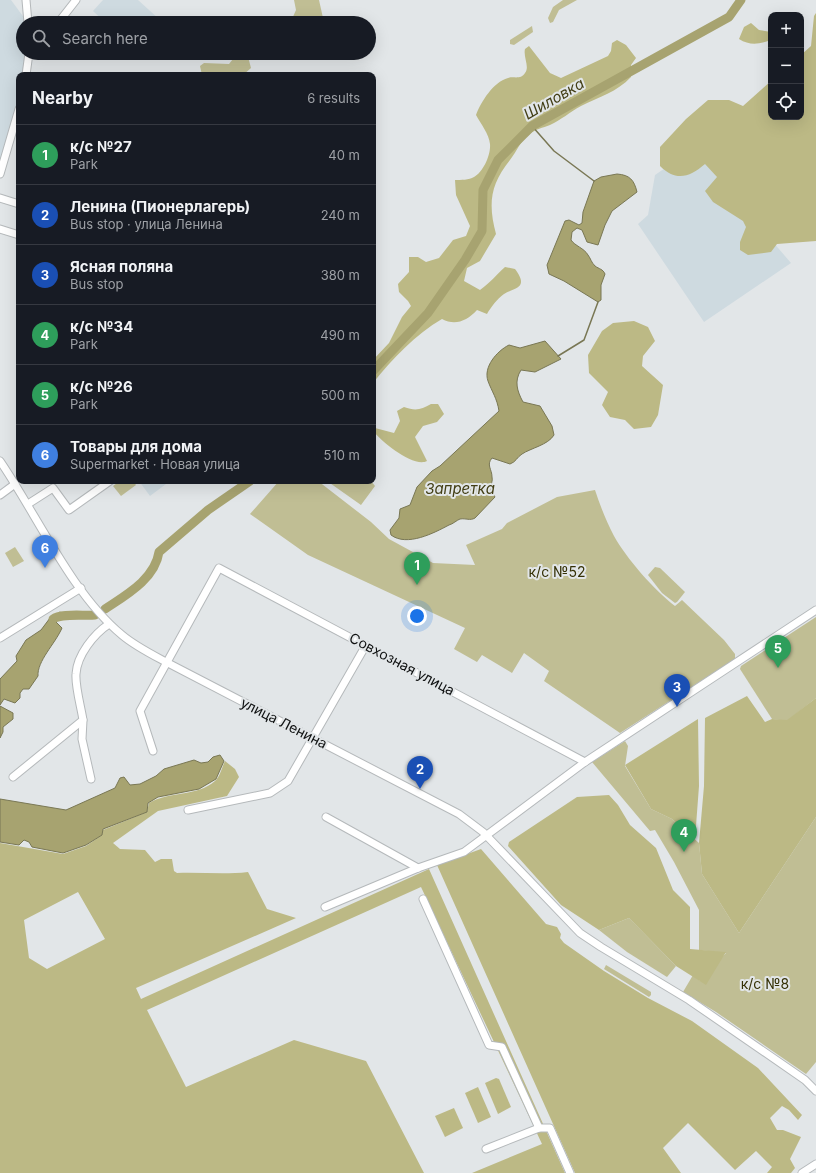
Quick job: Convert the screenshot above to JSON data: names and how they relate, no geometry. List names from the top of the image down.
{
  "streets": {
    "street": ["Совхозная улица", "улица Ленина"]
  },
  "crossings": [
    ["Совхозная улица", "улица Ленина"]
  ],
  "water": ["Шиловка", "Запретка"],
  "parks": ["к/с №52", "к/с №8"],
  "page": {
    "map_buttons": ["+", "−"],
    "search": "Search here",
    "heading": ["Nearby", "6 results"],
    "list": [
      {
        "mark": "1",
        "name": "к/с №27",
        "note": "Park",
        "value": "40 m"
      },
      {
        "mark": "2",
        "name": "Ленина (Пионерлагерь)",
        "note": "Bus stop · улица Ленина",
        "value": "240 m"
      },
      {
        "mark": "3",
        "name": "Ясная поляна",
        "note": "Bus stop",
        "value": "380 m"
      },
      {
        "mark": "4",
        "name": "к/с №34",
        "note": "Park",
        "value": "490 m"
      },
      {
        "mark": "5",
        "name": "к/с №26",
        "note": "Park",
        "value": "500 m"
      },
      {
        "mark": "6",
        "name": "Товары для дома",
        "note": "Supermarket · Новая улица",
        "value": "510 m"
      }
    ],
    "pins": [
      "6",
      "1",
      "5",
      "3",
      "2",
      "4"
    ]
  }
}
